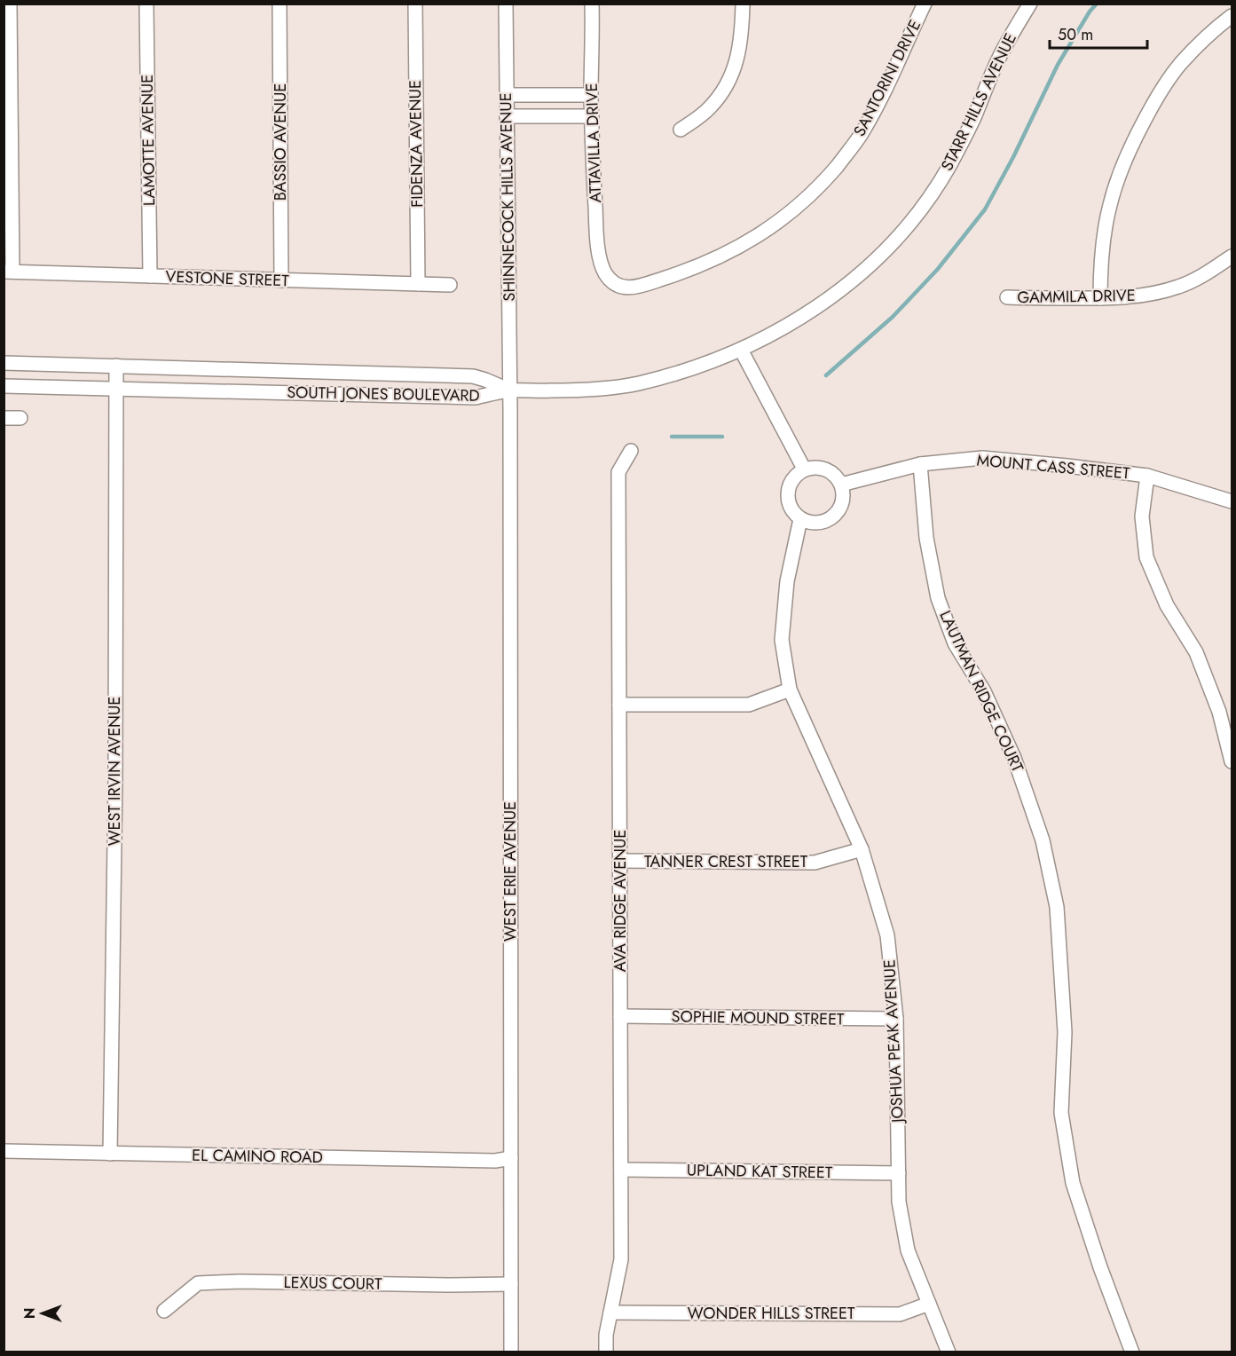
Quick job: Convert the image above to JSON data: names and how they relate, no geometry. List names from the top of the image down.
{
  "streets": {
    "street": [
      "SANTORINI DRIVE",
      "STARR HILLS AVENUE",
      "LAMOTTE AVENUE",
      "BASSIO AVENUE",
      "ATTAVILLA DRIVE",
      "FIDENZA AVENUE",
      "SHINNECOCK HILLS AVENUE",
      "VESTONE STREET",
      "GAMMILA DRIVE",
      "SOUTH JONES BOULEVARD",
      "MOUNT CASS STREET",
      "LAUTMAN RIDGE COURT",
      "WEST IRVIN AVENUE",
      "TANNER CREST STREET",
      "WEST ERIE AVENUE",
      "AVA RIDGE AVENUE",
      "SOPHIE MOUND STREET",
      "JOSHUA PEAK AVENUE",
      "EL CAMINO ROAD",
      "UPLAND KAT STREET",
      "LEXUS COURT",
      "WONDER HILLS STREET"
    ]
  },
  "crossings": [
    ["SANTORINI DRIVE", "ATTAVILLA DRIVE"],
    ["STARR HILLS AVENUE", "SHINNECOCK HILLS AVENUE"],
    ["STARR HILLS AVENUE", "SOUTH JONES BOULEVARD"],
    ["STARR HILLS AVENUE", "WEST ERIE AVENUE"],
    ["LAMOTTE AVENUE", "VESTONE STREET"],
    ["BASSIO AVENUE", "VESTONE STREET"],
    ["FIDENZA AVENUE", "VESTONE STREET"],
    ["SHINNECOCK HILLS AVENUE", "SOUTH JONES BOULEVARD"],
    ["SHINNECOCK HILLS AVENUE", "WEST ERIE AVENUE"],
    ["SOUTH JONES BOULEVARD", "WEST IRVIN AVENUE"],
    ["SOUTH JONES BOULEVARD", "WEST ERIE AVENUE"],
    ["MOUNT CASS STREET", "LAUTMAN RIDGE COURT"],
    ["MOUNT CASS STREET", "JOSHUA PEAK AVENUE"],
    ["WEST IRVIN AVENUE", "EL CAMINO ROAD"],
    ["TANNER CREST STREET", "AVA RIDGE AVENUE"],
    ["TANNER CREST STREET", "JOSHUA PEAK AVENUE"],
    ["WEST ERIE AVENUE", "EL CAMINO ROAD"],
    ["WEST ERIE AVENUE", "LEXUS COURT"],
    ["AVA RIDGE AVENUE", "SOPHIE MOUND STREET"],
    ["AVA RIDGE AVENUE", "UPLAND KAT STREET"],
    ["AVA RIDGE AVENUE", "WONDER HILLS STREET"],
    ["SOPHIE MOUND STREET", "JOSHUA PEAK AVENUE"],
    ["JOSHUA PEAK AVENUE", "UPLAND KAT STREET"],
    ["JOSHUA PEAK AVENUE", "WONDER HILLS STREET"]
  ],
  "scale_bar": "50 m",
  "north": "left"
}
